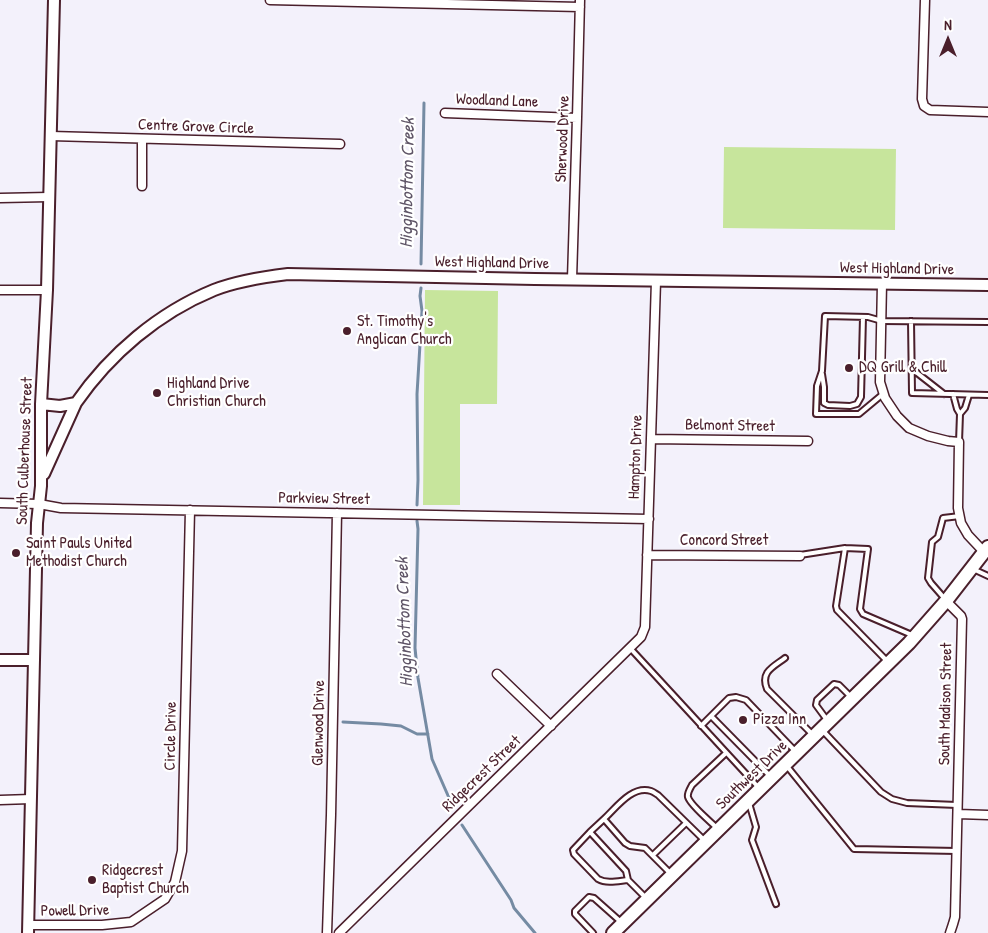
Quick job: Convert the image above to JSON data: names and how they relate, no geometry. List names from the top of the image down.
{
  "streets": {
    "main road": ["Southwest Drive"],
    "street": [
      "Woodland Lane",
      "Centre Grove Circle",
      "Sherwood Drive",
      "West Highland Drive",
      "Belmont Street",
      "South Culberhouse Street",
      "Hampton Drive",
      "Parkview Street",
      "Concord Street",
      "South Madison Street",
      "Glenwood Drive",
      "Circle Drive",
      "Ridgecrest Street",
      "Powell Drive"
    ]
  },
  "crossings": [
    ["Woodland Lane", "Sherwood Drive"],
    ["Centre Grove Circle", "South Culberhouse Street"],
    ["Sherwood Drive", "West Highland Drive"],
    ["West Highland Drive", "South Culberhouse Street"],
    ["West Highland Drive", "Hampton Drive"],
    ["Belmont Street", "Hampton Drive"],
    ["South Culberhouse Street", "Parkview Street"],
    ["South Culberhouse Street", "Powell Drive"],
    ["Hampton Drive", "Parkview Street"],
    ["Hampton Drive", "Concord Street"],
    ["Hampton Drive", "Ridgecrest Street"],
    ["Parkview Street", "Glenwood Drive"],
    ["Parkview Street", "Circle Drive"],
    ["South Madison Street", "Southwest Drive"],
    ["Circle Drive", "Powell Drive"]
  ],
  "water": ["Higginbottom Creek"],
  "places": [
    "St. Timothy's Anglican Church",
    "DQ Grill & Chill",
    "Highland Drive Christian Church",
    "Saint Pauls United Methodist Church",
    "Pizza Inn",
    "Ridgecrest Baptist Church"
  ],
  "north": "top"
}
